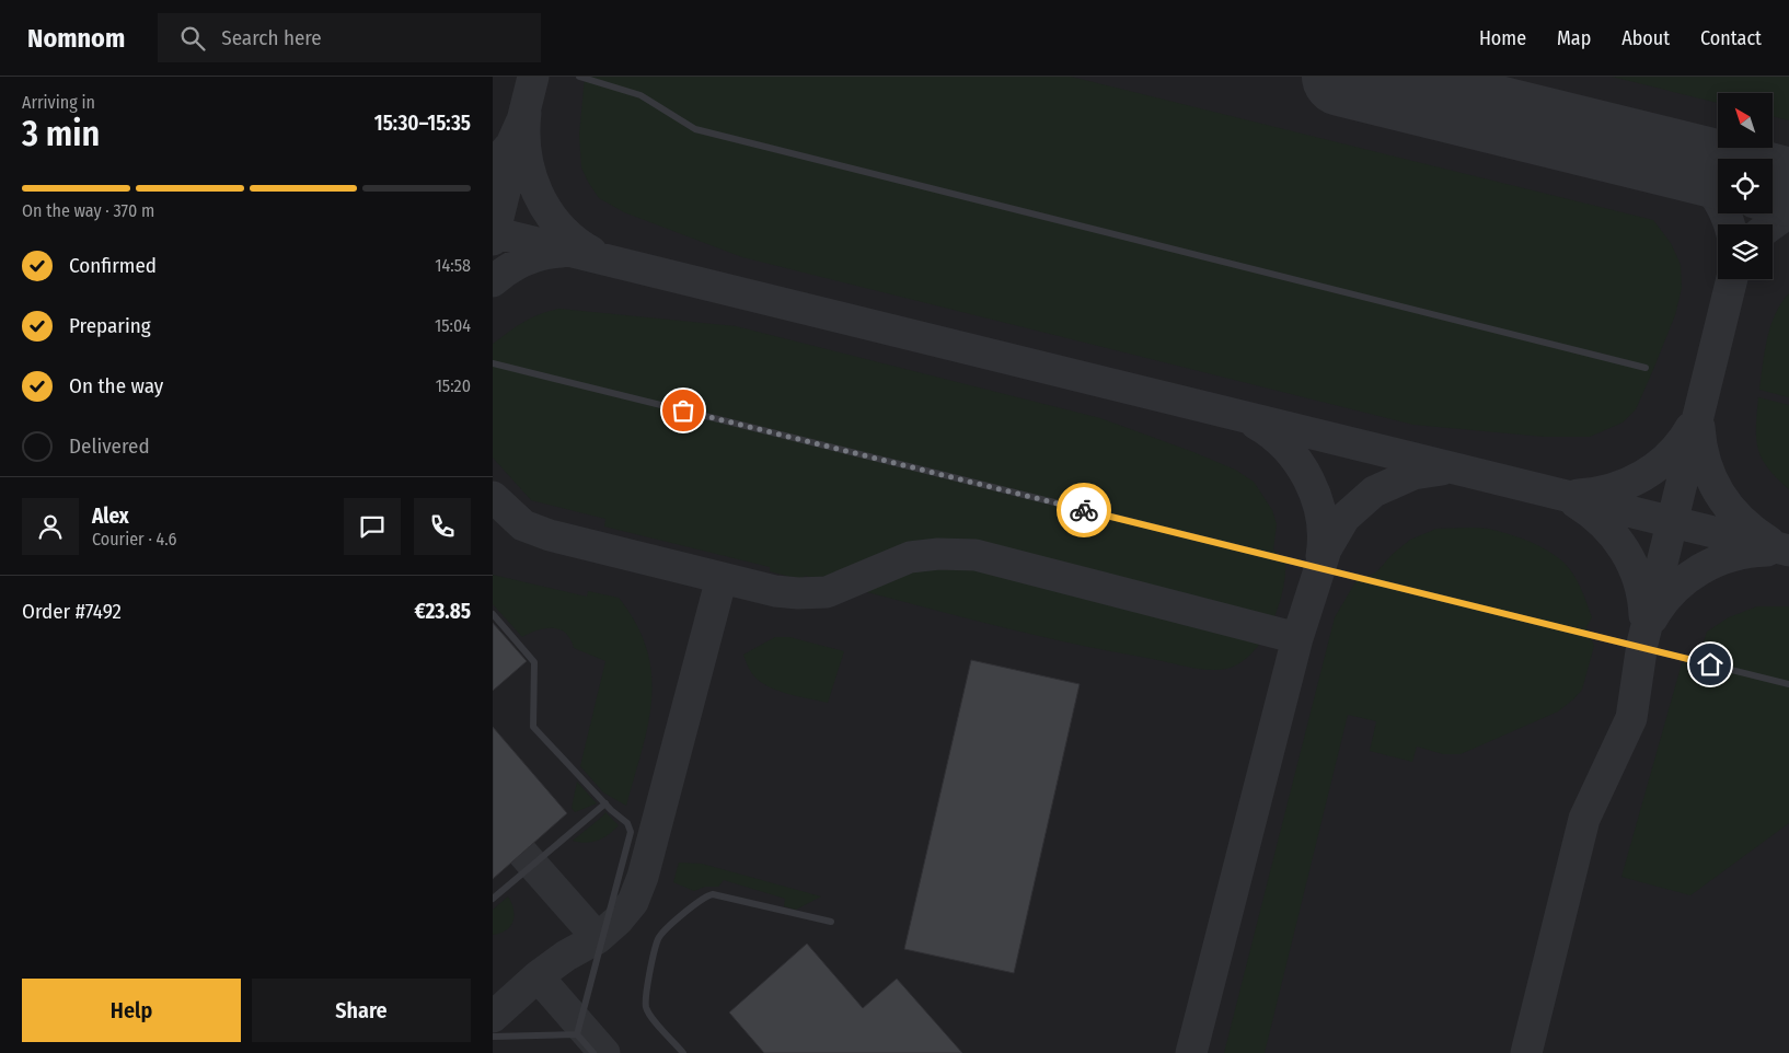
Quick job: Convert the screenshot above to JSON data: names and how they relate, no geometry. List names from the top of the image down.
{
  "north": "top left",
  "page": {
    "header": "Nomnom",
    "search": "Search here",
    "nav": [
      "Home",
      "Map",
      "About",
      "Contact"
    ],
    "heading": ["3 min", "Arriving in", "15:30–15:35"],
    "panel": [
      "Alex",
      "Courier · 4.6",
      "Order #7492",
      "€23.85"
    ],
    "bar": "On the way · 370 m",
    "list": [
      ["Confirmed", "14:58"],
      ["Preparing", "15:04"],
      ["On the way", "15:20"],
      "Delivered"
    ],
    "buttons": ["Help", "Share"]
  }
}
